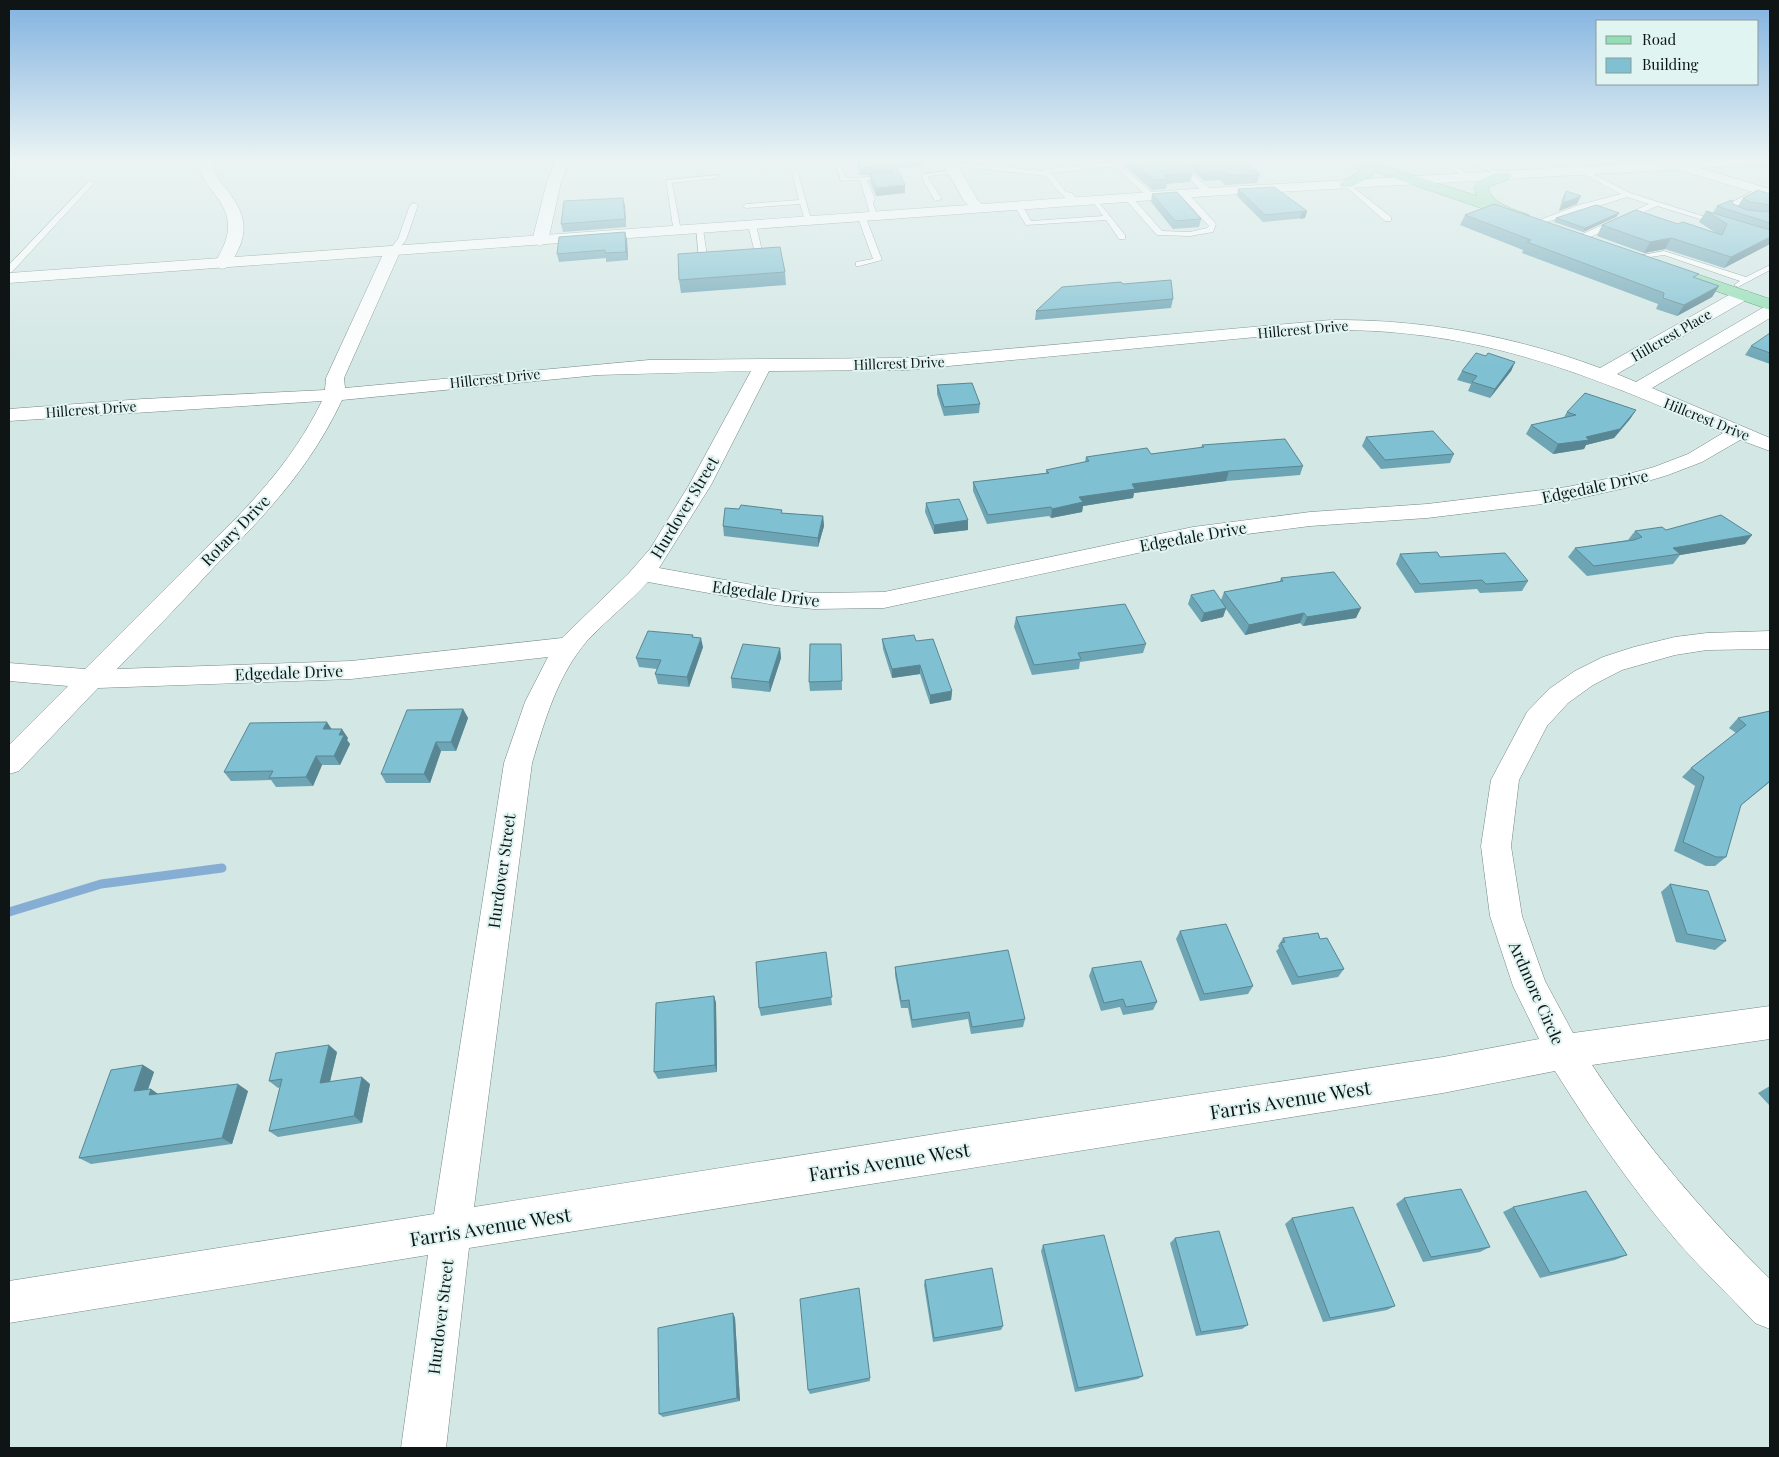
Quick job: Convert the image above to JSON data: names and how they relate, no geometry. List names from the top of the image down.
{
  "streets": {
    "street": [
      "Hillcrest Drive",
      "Hillcrest Place",
      "Edgedale Drive",
      "Hurdover Street",
      "Rotary Drive",
      "Ardmore Circle",
      "Farris Avenue West"
    ]
  },
  "crossings": [
    ["Hillcrest Drive", "Hillcrest Place"],
    ["Hillcrest Drive", "Edgedale Drive"],
    ["Hillcrest Drive", "Hurdover Street"],
    ["Hillcrest Drive", "Rotary Drive"],
    ["Edgedale Drive", "Hurdover Street"],
    ["Edgedale Drive", "Rotary Drive"],
    ["Hurdover Street", "Farris Avenue West"],
    ["Ardmore Circle", "Farris Avenue West"]
  ],
  "legend": ["Road", "Building"]
}
